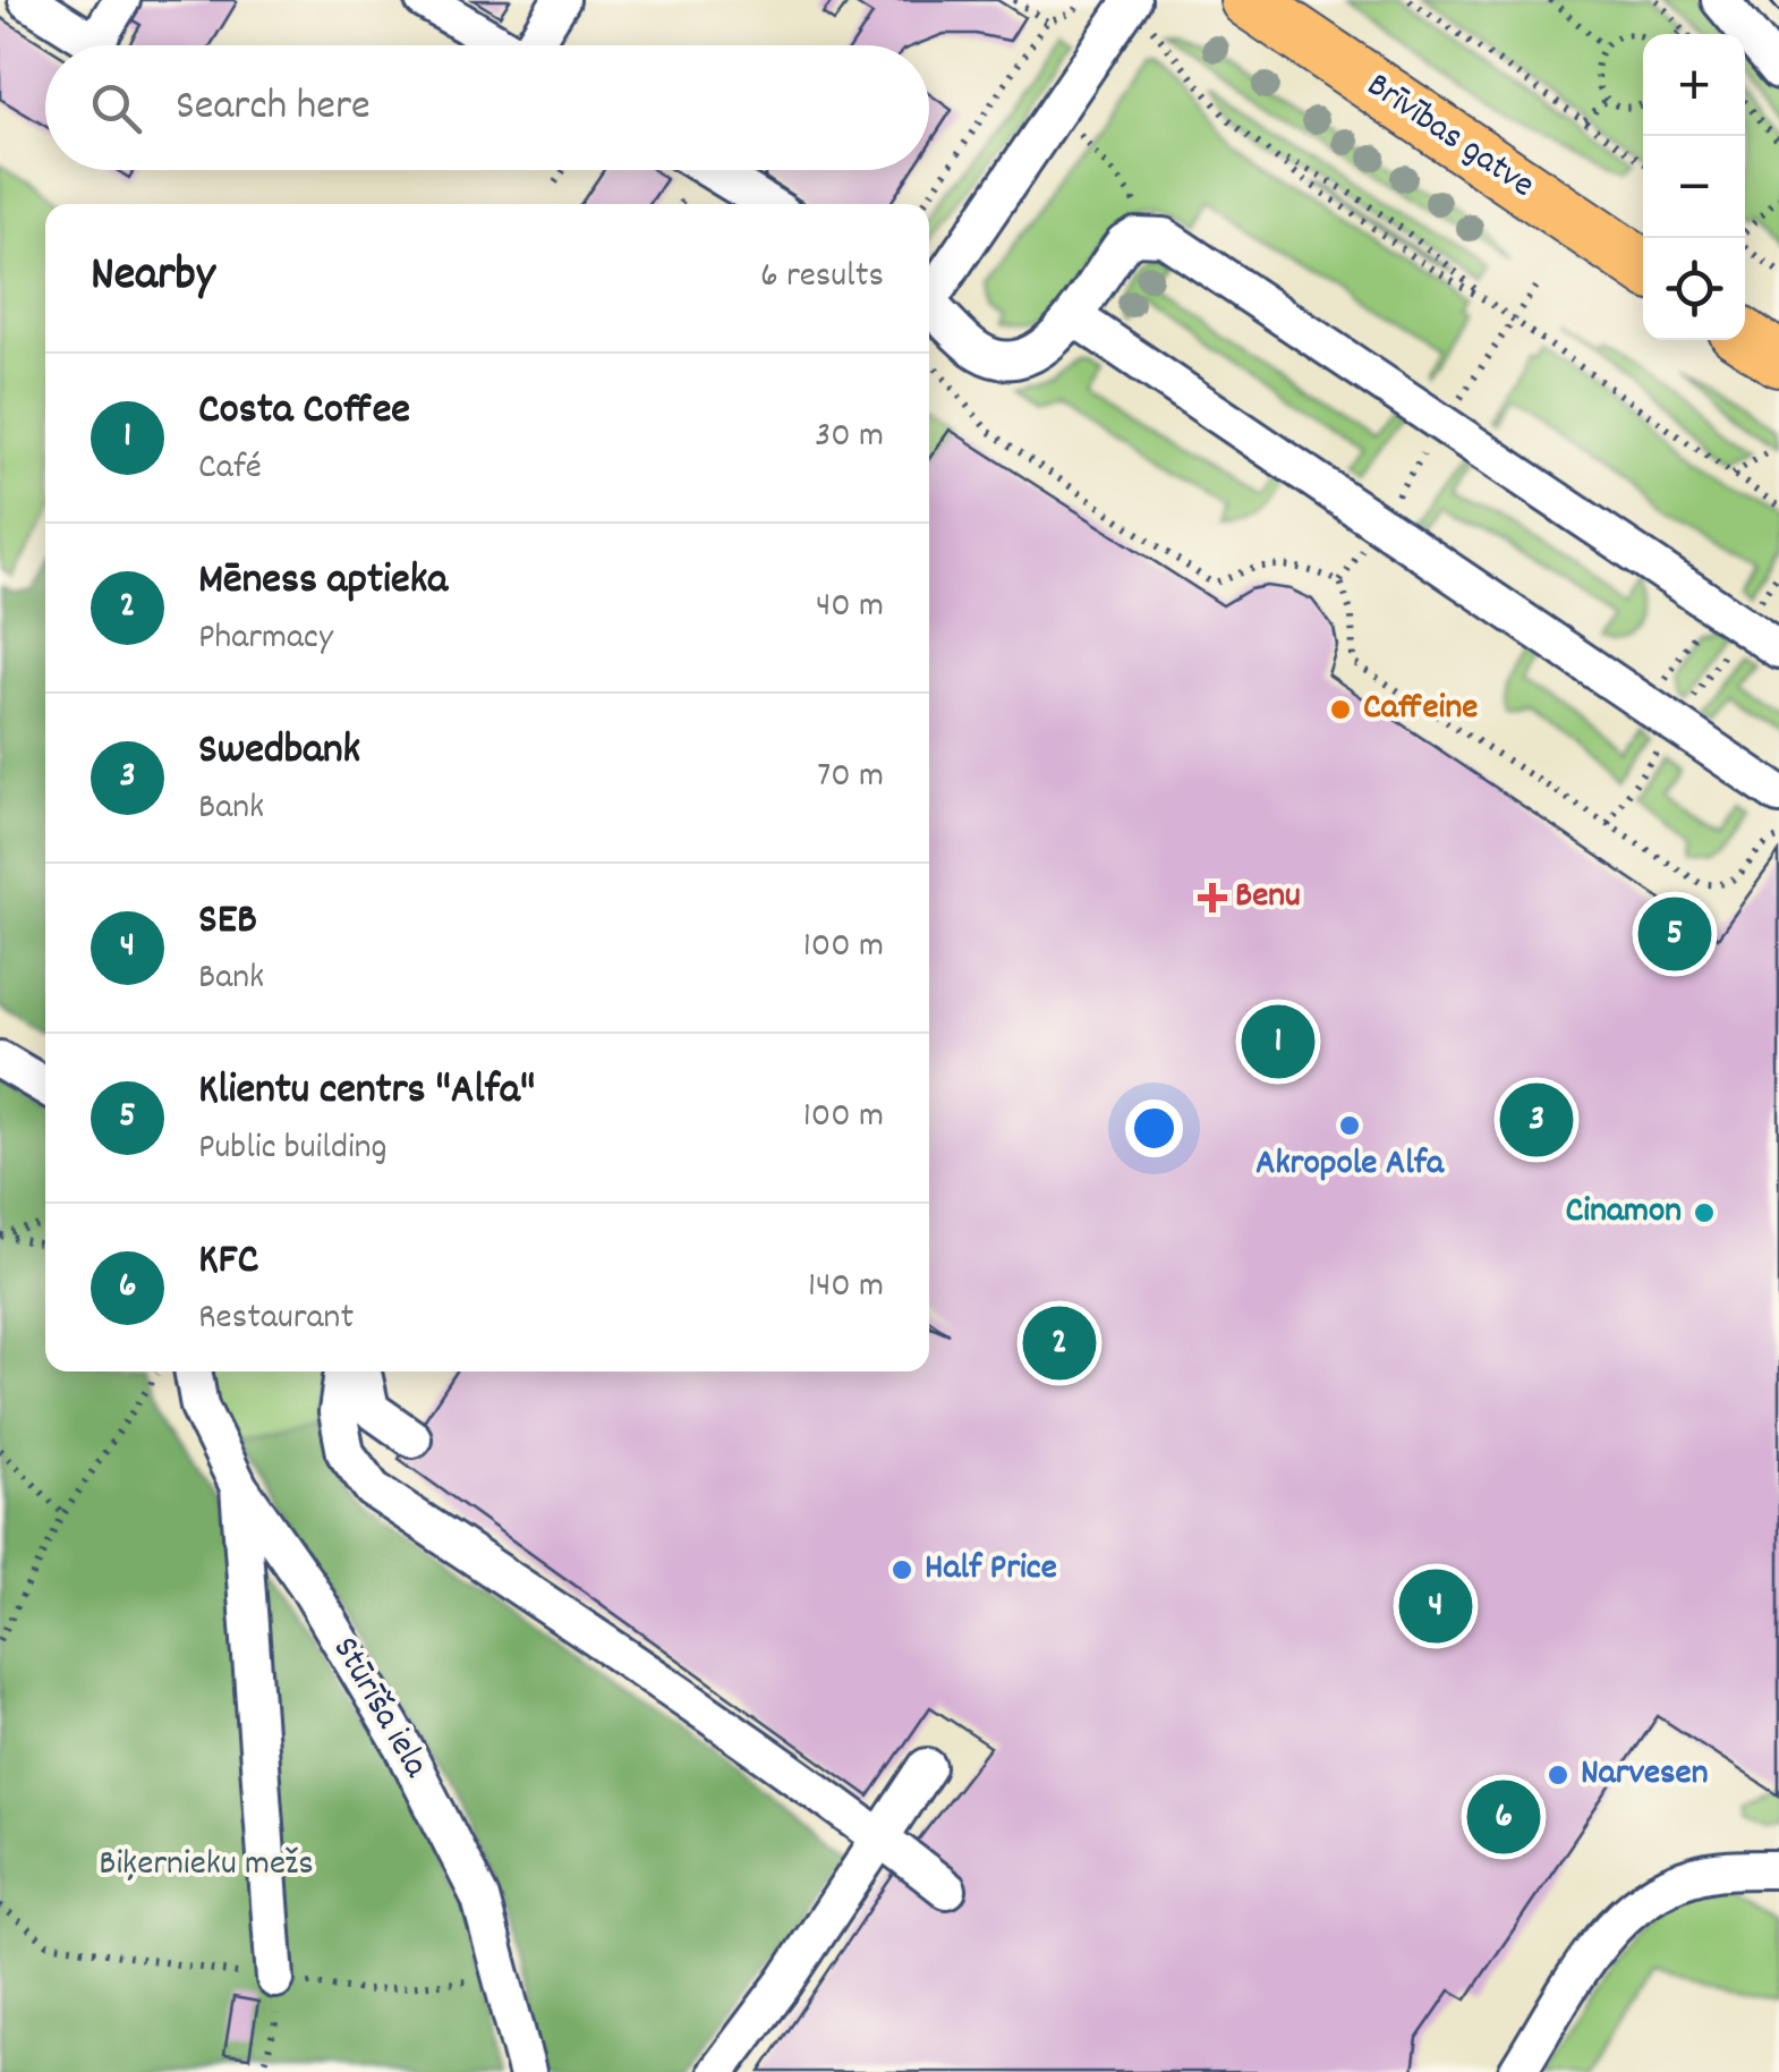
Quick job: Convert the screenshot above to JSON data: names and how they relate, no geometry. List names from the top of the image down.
{
  "streets": {
    "highway": ["Brīvības gatve"],
    "street": ["Stūrīša iela"]
  },
  "parks": ["Biķernieku mežs"],
  "places": {
    "other": [
      "Caffeine",
      "Akropole Alfa",
      "Cinamon",
      "Half Price",
      "Narvesen"
    ],
    "health": ["Benu"]
  },
  "page": {
    "map_buttons": ["+", "−"],
    "search": "Search here",
    "heading": ["Nearby", "6 results"],
    "list": [
      {
        "mark": "1",
        "name": "Costa Coffee",
        "note": "Café",
        "value": "30 m"
      },
      {
        "mark": "2",
        "name": "Mēness aptieka",
        "note": "Pharmacy",
        "value": "40 m"
      },
      {
        "mark": "3",
        "name": "Swedbank",
        "note": "Bank",
        "value": "70 m"
      },
      {
        "mark": "4",
        "name": "SEB",
        "note": "Bank",
        "value": "100 m"
      },
      {
        "mark": "5",
        "name": "Klientu centrs \"Alfa\"",
        "note": "Public building",
        "value": "100 m"
      },
      {
        "mark": "6",
        "name": "KFC",
        "note": "Restaurant",
        "value": "140 m"
      }
    ],
    "pins": [
      "5",
      "1",
      "3",
      "2",
      "4",
      "6"
    ]
  }
}
